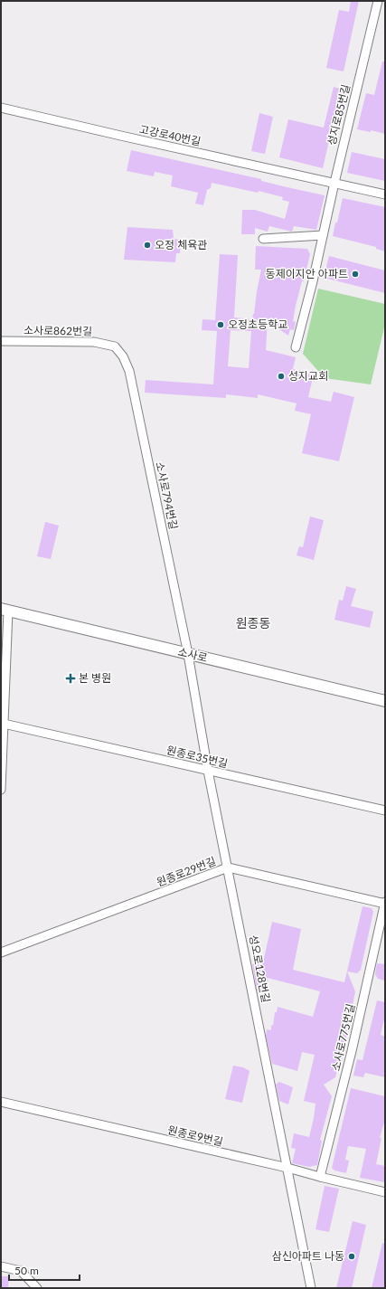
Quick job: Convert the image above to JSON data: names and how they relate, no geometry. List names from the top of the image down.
{
  "streets": {
    "street": [
      "성지로85번길",
      "고강로40번길",
      "소사로862번길",
      "소사로794번길",
      "소사로",
      "원종로35번길",
      "원종로29번길",
      "성오로128번길",
      "소사로775번길",
      "원종로9번길"
    ]
  },
  "crossings": [
    ["성지로85번길", "고강로40번길"],
    ["소사로862번길", "소사로794번길"],
    ["소사로794번길", "소사로"],
    ["소사로794번길", "성오로128번길"],
    ["소사로", "성오로128번길"],
    ["원종로35번길", "성오로128번길"],
    ["원종로29번길", "성오로128번길"],
    ["원종로29번길", "소사로775번길"],
    ["성오로128번길", "원종로9번길"],
    ["소사로775번길", "원종로9번길"]
  ],
  "districts": ["원종동"],
  "places": {
    "other": [
      "오정 체육관",
      "동제이지안 아파트",
      "오정초등학교",
      "성지교회",
      "삼신아파트 나동"
    ],
    "health": ["본 병원"]
  },
  "scale_bar": "50 m"
}
